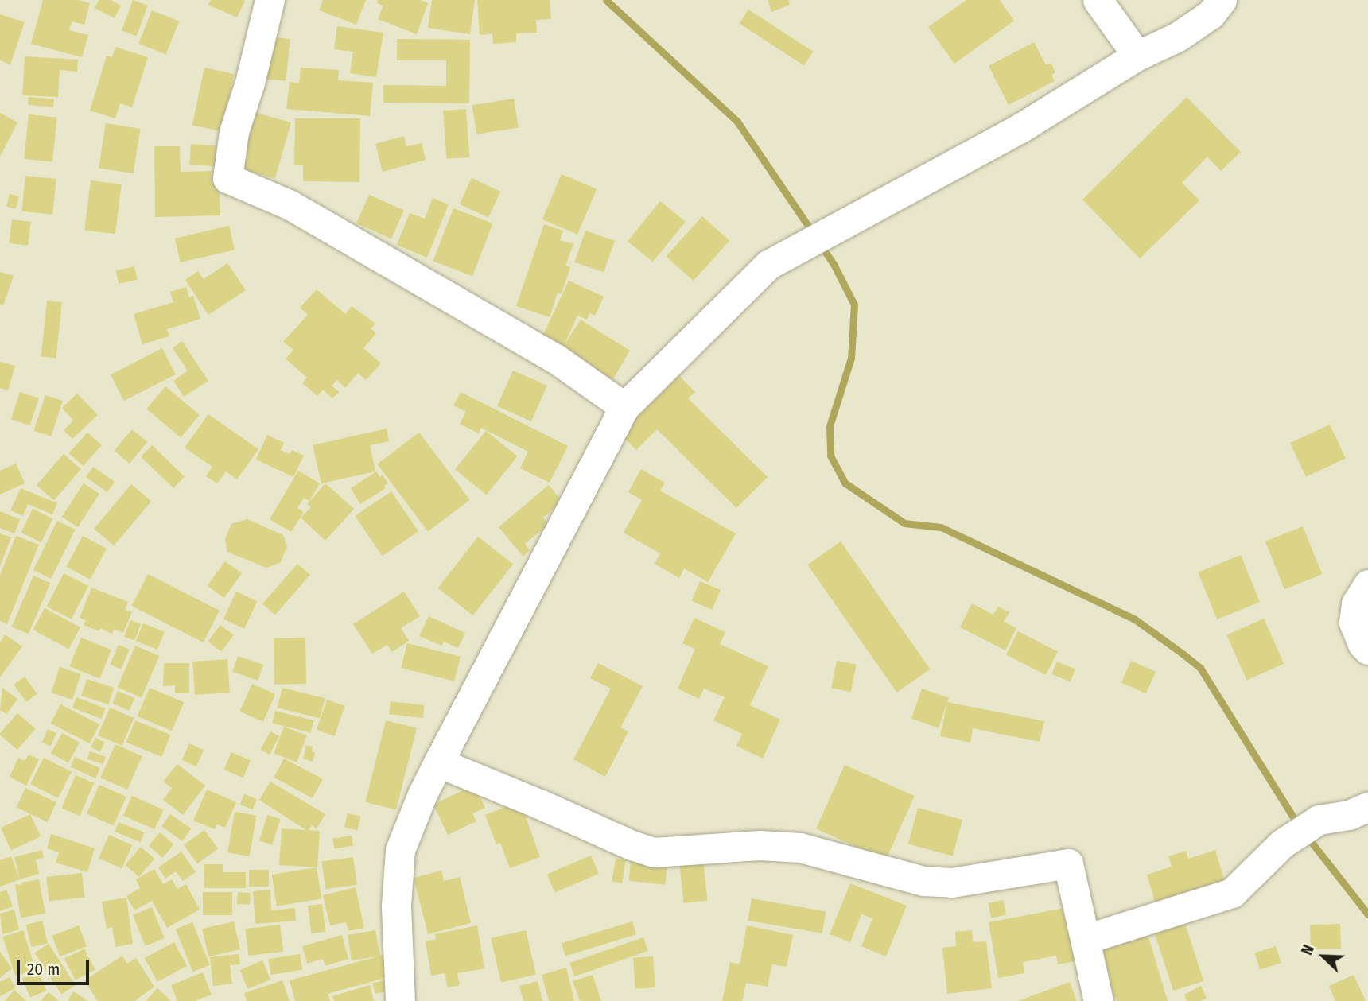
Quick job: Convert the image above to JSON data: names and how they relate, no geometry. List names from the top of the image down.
{
  "scale_bar": "20 m",
  "north": "top left"
}
